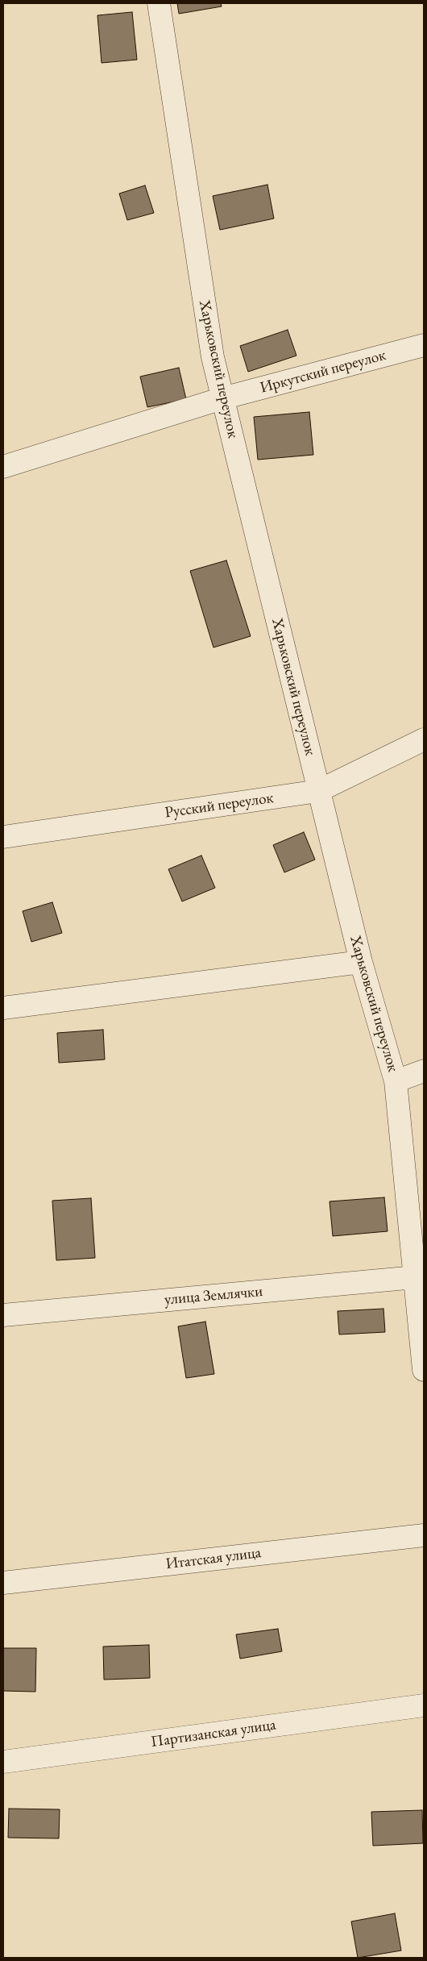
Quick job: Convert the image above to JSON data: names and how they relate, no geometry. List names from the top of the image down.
{
  "streets": {
    "street": [
      "Харьковский переулок",
      "Иркутский переулок",
      "Русский переулок",
      "улица Землячки",
      "Итатская улица",
      "Партизанская улица"
    ]
  },
  "crossings": [
    ["Харьковский переулок", "Иркутский переулок"],
    ["Харьковский переулок", "Русский переулок"],
    ["Харьковский переулок", "улица Землячки"]
  ]
}
